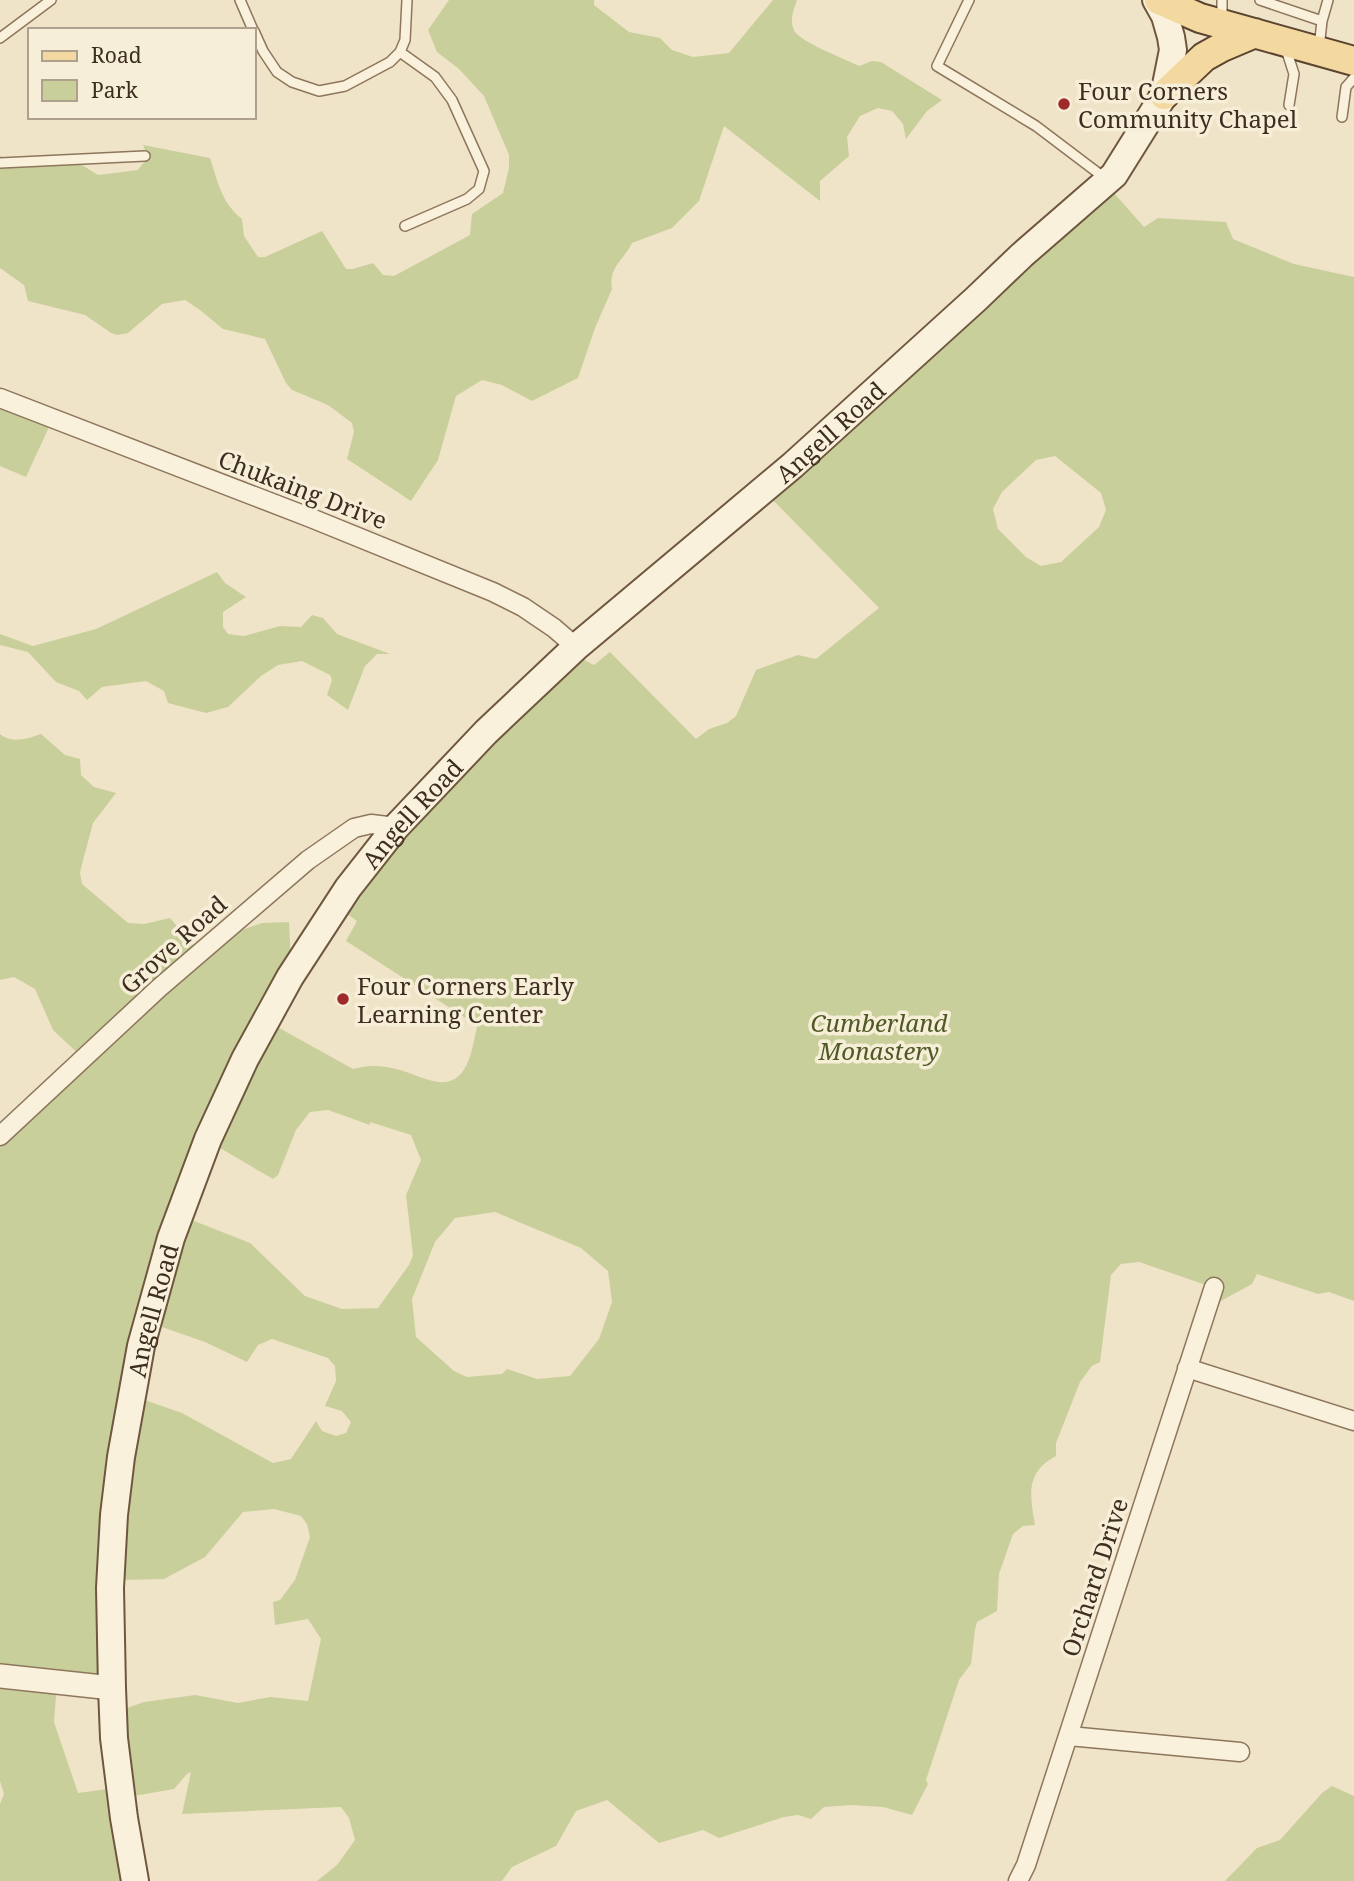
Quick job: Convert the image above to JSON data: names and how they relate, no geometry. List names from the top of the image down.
{
  "streets": {
    "main road": ["Angell Road"],
    "street": ["Chukaing Drive", "Grove Road", "Orchard Drive"]
  },
  "crossings": [
    ["Angell Road", "Chukaing Drive"],
    ["Angell Road", "Grove Road"]
  ],
  "parks": ["Cumberland Monastery"],
  "places": ["Four Corners Community Chapel", "Four Corners Early Learning Center"],
  "legend": ["Road", "Park"]
}
